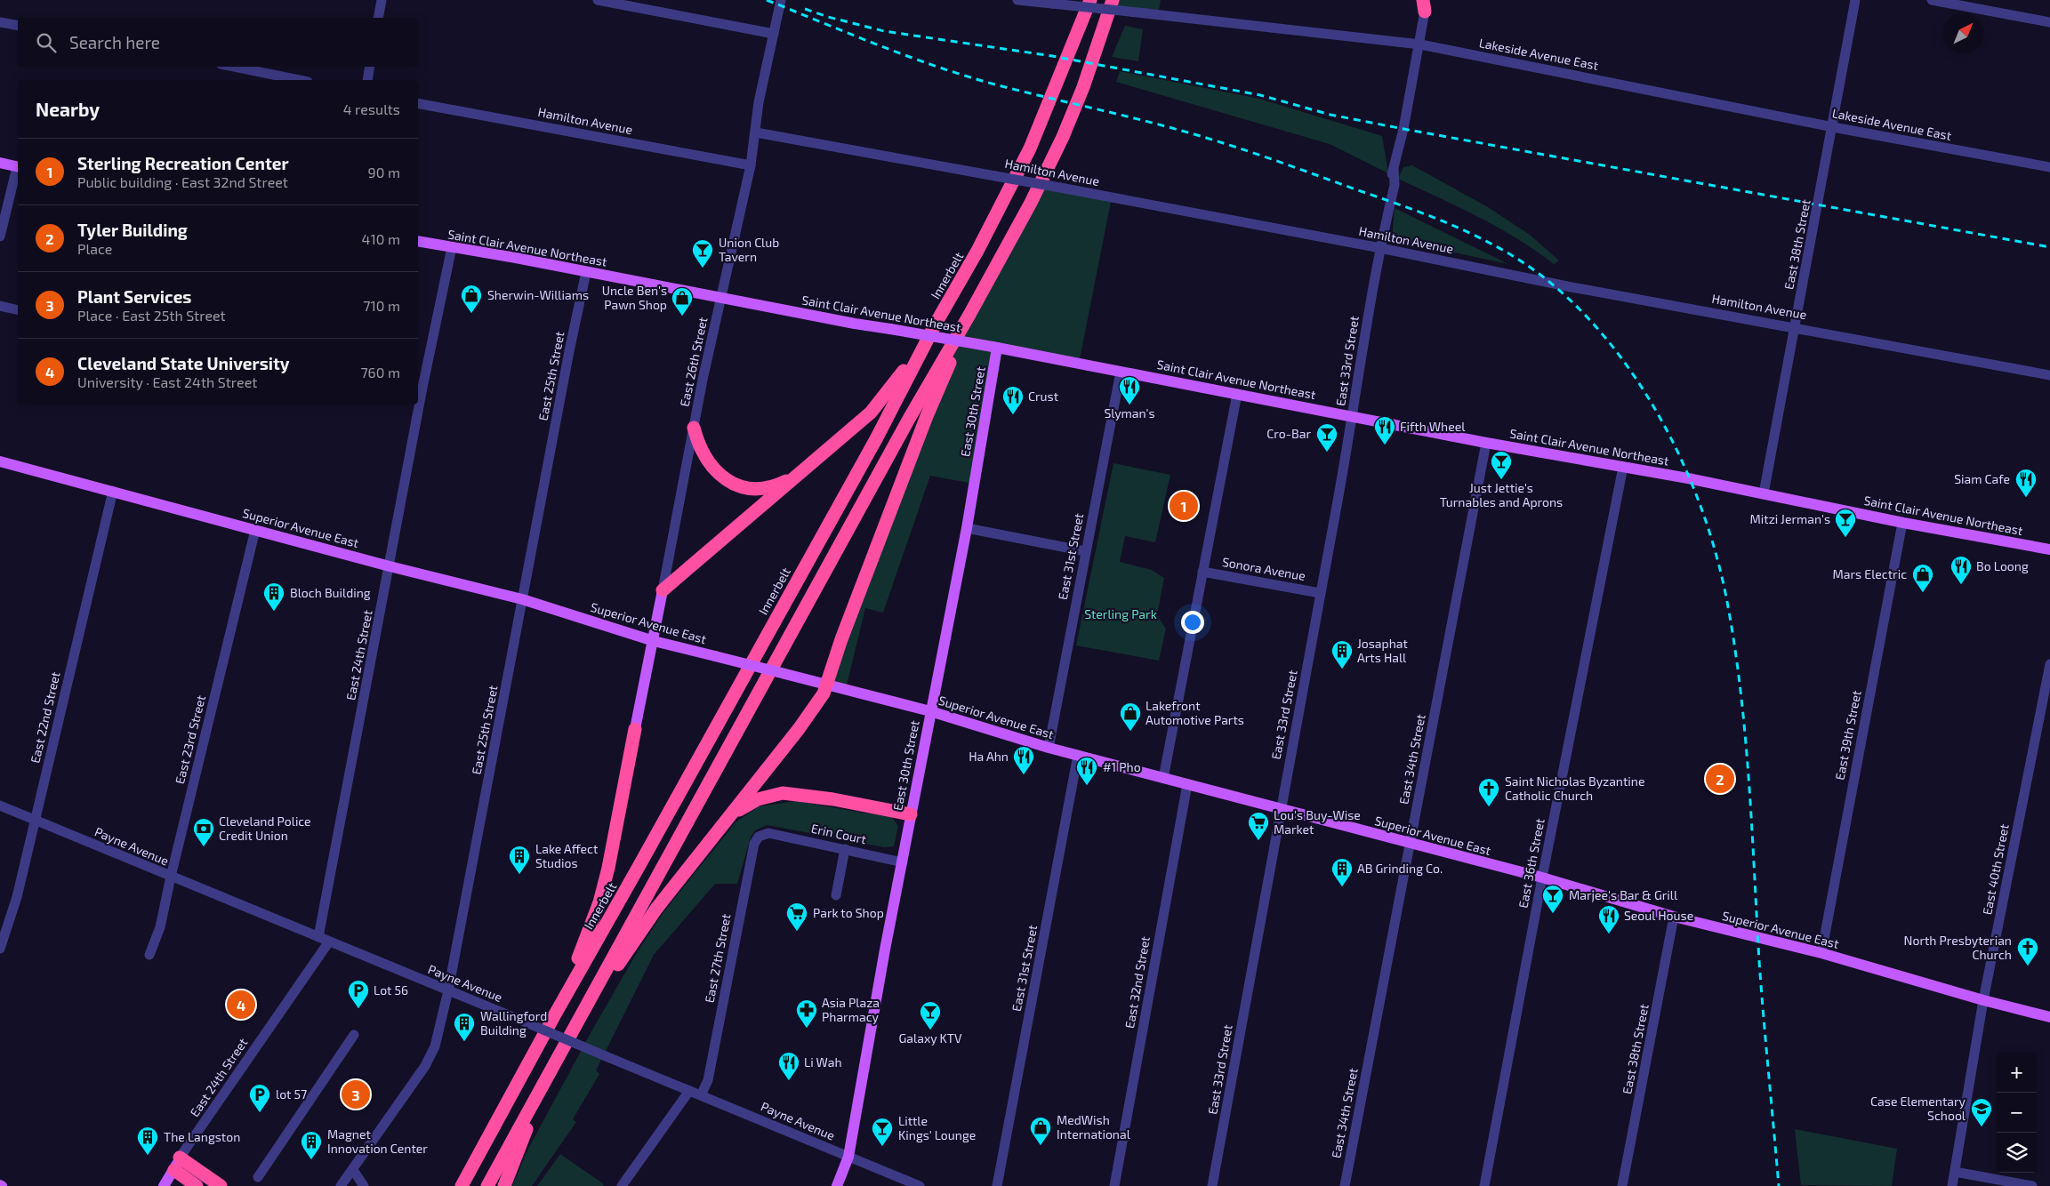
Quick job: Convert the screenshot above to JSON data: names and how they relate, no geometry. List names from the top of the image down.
{
  "streets": {
    "highway": ["Innerbelt"],
    "main road": [
      "Saint Clair Avenue Northeast",
      "East 26th Street",
      "East 30th Street",
      "Superior Avenue East",
      "East 24th Street"
    ],
    "street": [
      "Lakeside Avenue East",
      "Hamilton Avenue",
      "East 38th Street",
      "East 33rd Street",
      "East 25th Street",
      "East 31st Street",
      "Sonora Avenue",
      "East 22nd Street",
      "East 39th Street",
      "East 23rd Street",
      "East 34th Street",
      "Erin Court",
      "Payne Avenue",
      "East 36th Street",
      "East 40th Street",
      "East 27th Street",
      "East 32nd Street"
    ]
  },
  "crossings": [
    ["Lakeside Avenue East", "East 38th Street"],
    ["Lakeside Avenue East", "East 33rd Street"],
    ["Hamilton Avenue", "East 38th Street"],
    ["Hamilton Avenue", "East 33rd Street"],
    ["Hamilton Avenue", "East 26th Street"],
    ["East 38th Street", "Saint Clair Avenue Northeast"],
    ["East 38th Street", "Superior Avenue East"],
    ["Saint Clair Avenue Northeast", "East 33rd Street"],
    ["Saint Clair Avenue Northeast", "East 26th Street"],
    ["Saint Clair Avenue Northeast", "East 25th Street"],
    ["Saint Clair Avenue Northeast", "East 30th Street"],
    ["Saint Clair Avenue Northeast", "East 31st Street"],
    ["Saint Clair Avenue Northeast", "East 24th Street"],
    ["Saint Clair Avenue Northeast", "East 39th Street"],
    ["Saint Clair Avenue Northeast", "East 34th Street"],
    ["Saint Clair Avenue Northeast", "East 36th Street"],
    ["East 33rd Street", "Superior Avenue East"],
    ["East 33rd Street", "Sonora Avenue"],
    ["East 26th Street", "Superior Avenue East"],
    ["East 25th Street", "Superior Avenue East"],
    ["East 25th Street", "Payne Avenue"],
    ["East 30th Street", "Superior Avenue East"],
    ["East 30th Street", "Erin Court"],
    ["East 30th Street", "Payne Avenue"],
    ["Superior Avenue East", "East 31st Street"],
    ["Superior Avenue East", "East 24th Street"],
    ["Superior Avenue East", "East 22nd Street"],
    ["Superior Avenue East", "East 39th Street"],
    ["Superior Avenue East", "East 23rd Street"],
    ["Superior Avenue East", "East 34th Street"],
    ["Superior Avenue East", "East 36th Street"],
    ["Superior Avenue East", "East 40th Street"],
    ["Superior Avenue East", "East 32nd Street"],
    ["East 24th Street", "Payne Avenue"],
    ["East 22nd Street", "Payne Avenue"],
    ["East 23rd Street", "Payne Avenue"],
    ["Erin Court", "East 27th Street"],
    ["Payne Avenue", "East 27th Street"]
  ],
  "parks": ["Sterling Park"],
  "places": {
    "bar": [
      "Union Club Tavern",
      "Cro-Bar",
      "Just Jettie's Turnables and Aprons",
      "Mitzi Jerman's",
      "Marjee's Bar & Grill",
      "Galaxy KTV",
      "Little Kings' Lounge"
    ],
    "shop": [
      "Sherwin-Williams",
      "Uncle Ben's Pawn Shop",
      "Mars Electric",
      "Lakefront Automotive Parts",
      "MedWish International"
    ],
    "restaurant": [
      "Slyman's",
      "Crust",
      "Fifth Wheel",
      "Siam Cafe",
      "Bo Loong",
      "Ha Ahn",
      "#1 Pho",
      "Seoul House",
      "Li Wah"
    ],
    "building": [
      "Bloch Building",
      "Josaphat Arts Hall",
      "Lake Affect Studios",
      "AB Grinding Co.",
      "Wallingford Building",
      "The Langston",
      "Magnet Innovation Center"
    ],
    "church": ["Saint Nicholas Byzantine Catholic Church", "North Presbyterian Church"],
    "supermarket": ["Lou's Buy-Wise Market", "Park to Shop"],
    "bank": ["Cleveland Police Credit Union"],
    "parking": ["Lot 56", "lot 57"],
    "pharmacy": ["Asia Plaza Pharmacy"],
    "school or university": ["Case Elementary School"]
  },
  "north": "top right",
  "page": {
    "search": "Search here",
    "heading": ["Nearby", "4 results"],
    "list": [
      {
        "mark": "1",
        "name": "Sterling Recreation Center",
        "note": "Public building · East 32nd Street",
        "value": "90 m"
      },
      {
        "mark": "2",
        "name": "Tyler Building",
        "note": "Place",
        "value": "410 m"
      },
      {
        "mark": "3",
        "name": "Plant Services",
        "note": "Place · East 25th Street",
        "value": "710 m"
      },
      {
        "mark": "4",
        "name": "Cleveland State University",
        "note": "University · East 24th Street",
        "value": "760 m"
      }
    ],
    "pins": [
      "1",
      "2",
      "4",
      "3"
    ],
    "map_buttons": ["+", "−"]
  }
}
